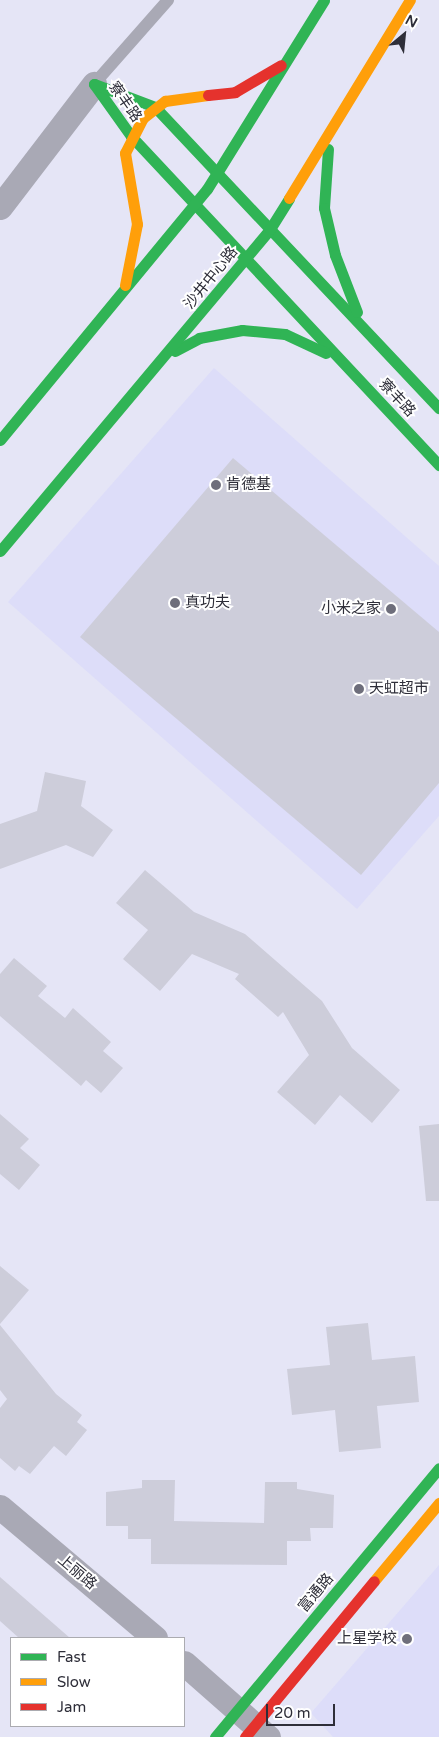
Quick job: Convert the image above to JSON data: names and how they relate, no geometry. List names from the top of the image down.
{
  "streets": {
    "street": [
      "寮丰路",
      "沙井中心路",
      "上丽路",
      "富通路"
    ]
  },
  "crossings": [
    ["寮丰路", "沙井中心路"]
  ],
  "places": [
    "肯德基",
    "真功夫",
    "小米之家",
    "天虹超市",
    "上星学校"
  ],
  "legend": ["Fast", "Slow", "Jam"],
  "scale_bar": "20 m",
  "north": "top right"
}
